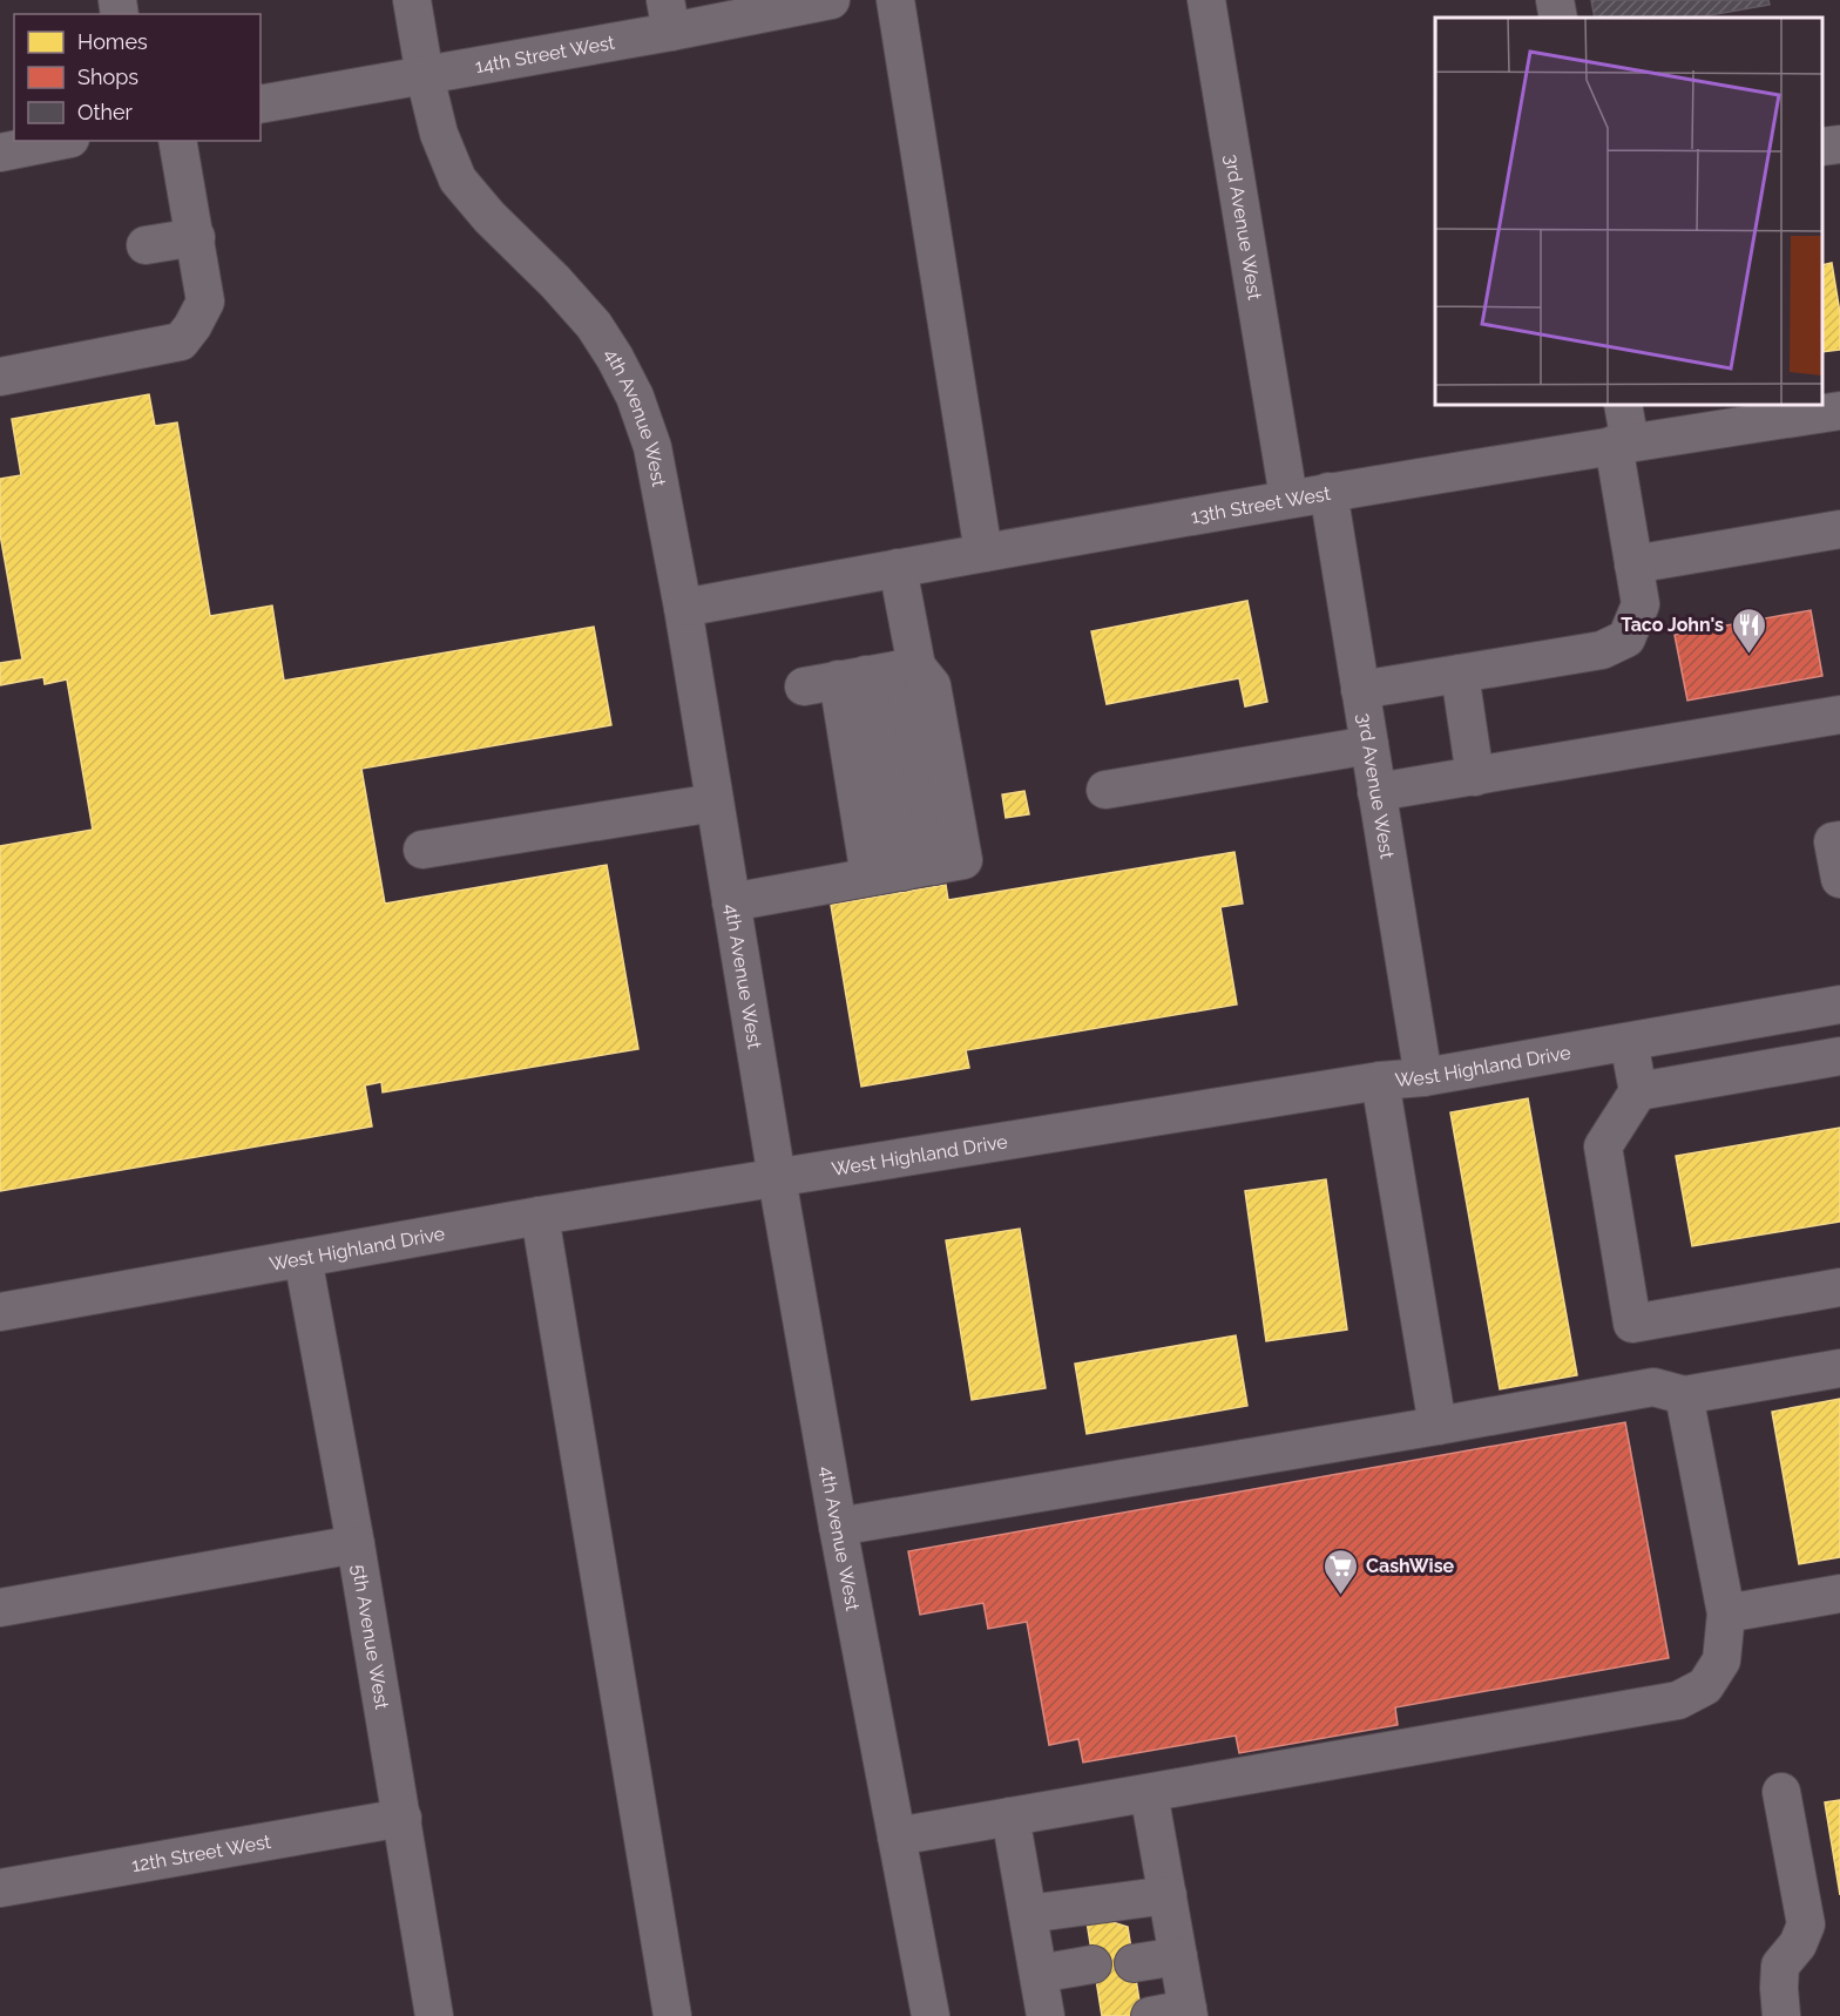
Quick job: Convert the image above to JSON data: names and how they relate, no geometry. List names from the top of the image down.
{
  "streets": {
    "street": [
      "14th Street West",
      "3rd Avenue West",
      "4th Avenue West",
      "13th Street West",
      "West Highland Drive",
      "5th Avenue West",
      "12th Street West"
    ]
  },
  "crossings": [
    ["14th Street West", "4th Avenue West"],
    ["3rd Avenue West", "13th Street West"],
    ["3rd Avenue West", "West Highland Drive"],
    ["4th Avenue West", "13th Street West"],
    ["4th Avenue West", "West Highland Drive"],
    ["West Highland Drive", "5th Avenue West"],
    ["5th Avenue West", "12th Street West"]
  ],
  "places": {
    "restaurant": ["Taco John's"],
    "supermarket": ["CashWise"]
  },
  "legend": ["Homes", "Shops", "Other"]
}
